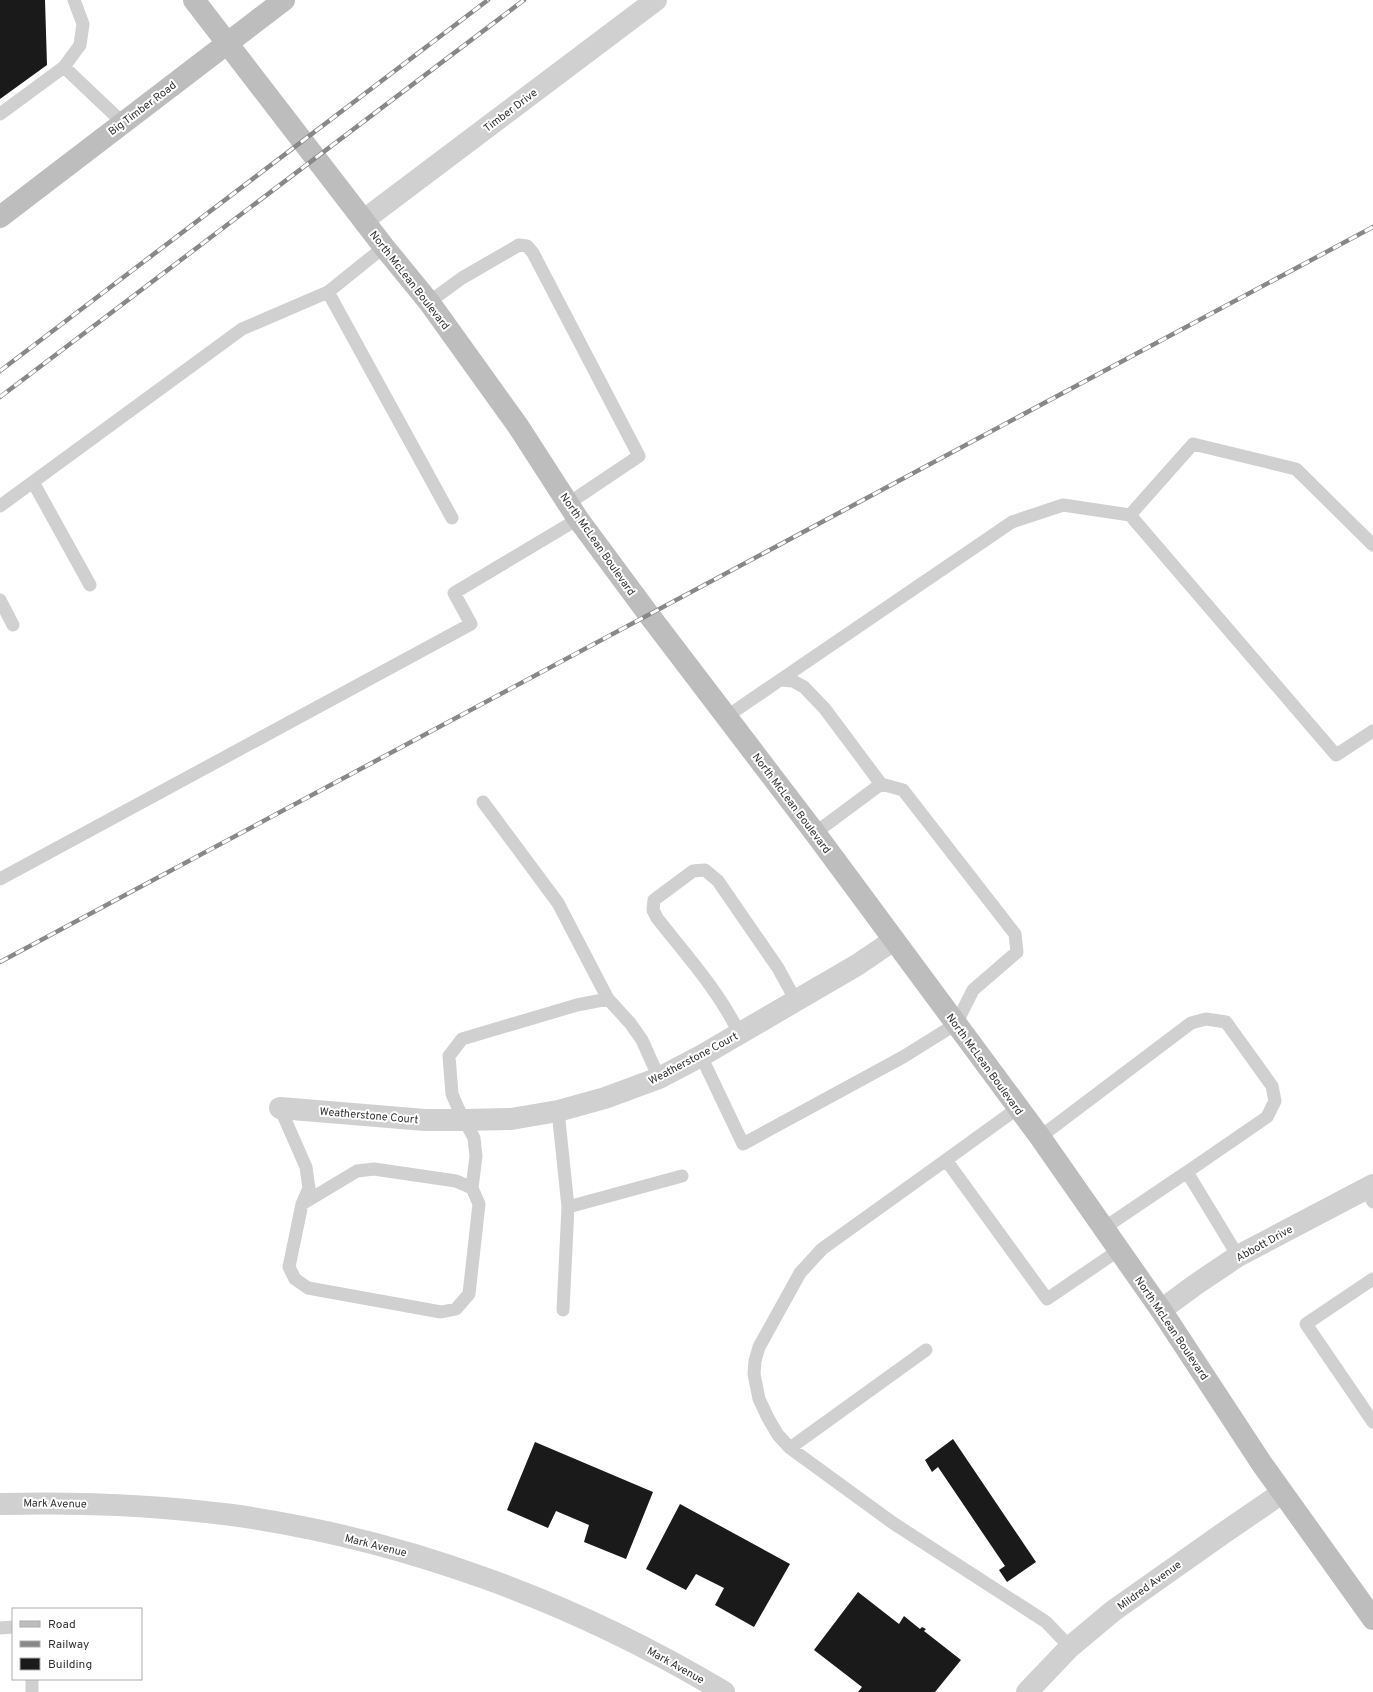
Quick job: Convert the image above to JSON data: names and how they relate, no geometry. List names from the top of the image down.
{
  "streets": {
    "main road": ["Big Timber Road", "North McLean Boulevard"],
    "street": [
      "Timber Drive",
      "Weatherstone Court",
      "Abbott Drive",
      "Mark Avenue",
      "Mildred Avenue"
    ]
  },
  "crossings": [
    ["Big Timber Road", "North McLean Boulevard"],
    ["Timber Drive", "North McLean Boulevard"],
    ["North McLean Boulevard", "Weatherstone Court"],
    ["North McLean Boulevard", "Abbott Drive"],
    ["North McLean Boulevard", "Mildred Avenue"]
  ],
  "legend": ["Road", "Railway", "Building"]
}
